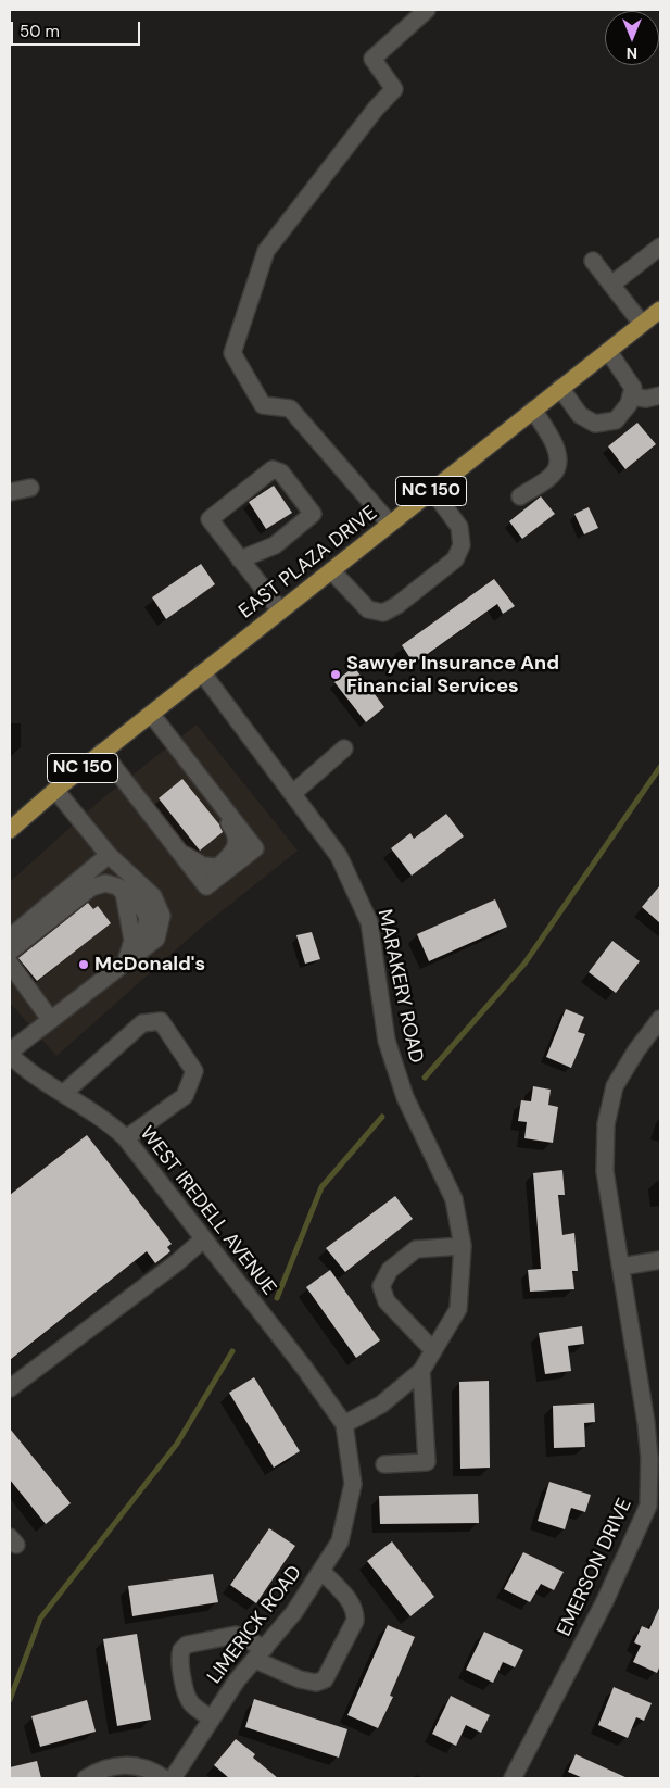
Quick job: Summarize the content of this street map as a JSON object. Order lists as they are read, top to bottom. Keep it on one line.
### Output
{"streets":{"main road":["NC 150","EAST PLAZA DRIVE"],"street":["MARAKERY ROAD","WEST IREDELL AVENUE","EMERSON DRIVE","LIMERICK ROAD"]},"crossings":[["EAST PLAZA DRIVE","MARAKERY ROAD"],["MARAKERY ROAD","WEST IREDELL AVENUE"],["MARAKERY ROAD","LIMERICK ROAD"],["WEST IREDELL AVENUE","LIMERICK ROAD"]],"places":["Sawyer Insurance And Financial Services","McDonald's"],"scale_bar":"50 m","north":"bottom"}
